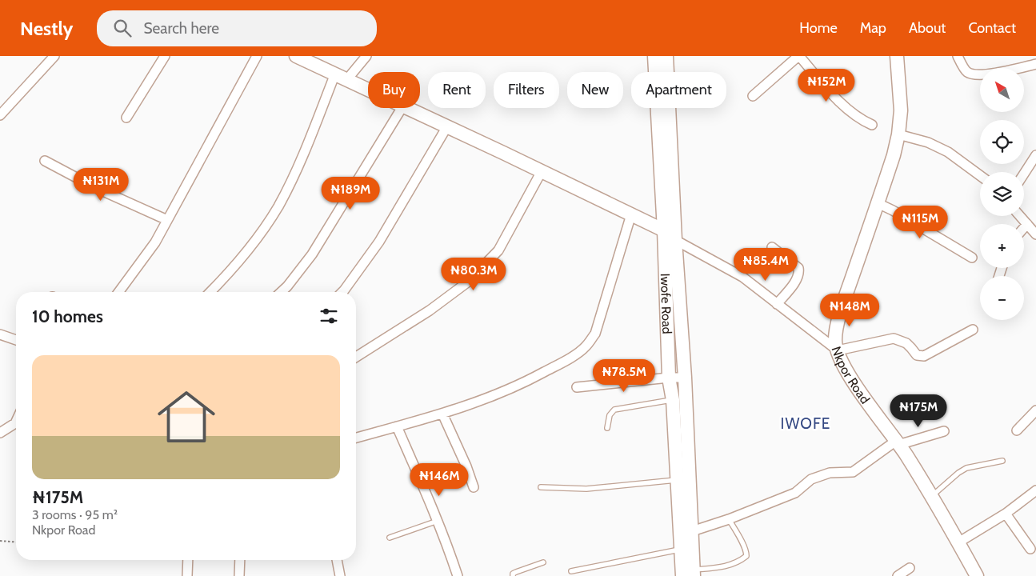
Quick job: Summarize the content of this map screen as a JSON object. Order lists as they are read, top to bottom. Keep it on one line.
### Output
{"streets":{"street":["Iwofe Road","Nkpor Road"]},"districts":["IWOFE"],"north":"top left","page":{"header":"Nestly","search":"Search here","nav":["Home","Map","About","Contact"],"map_buttons":["+","−"],"price":["₦152M","₦131M","₦189M","₦115M","₦85.4M","₦80.3M","₦148M","₦78.5M","₦175M","₦146M"],"chip":["Buy","Rent","Filters","New","Apartment"],"heading":"10 homes","list":[{"name":"₦175M","note":"3 rooms · 95 m² · Nkpor Road"}]}}
